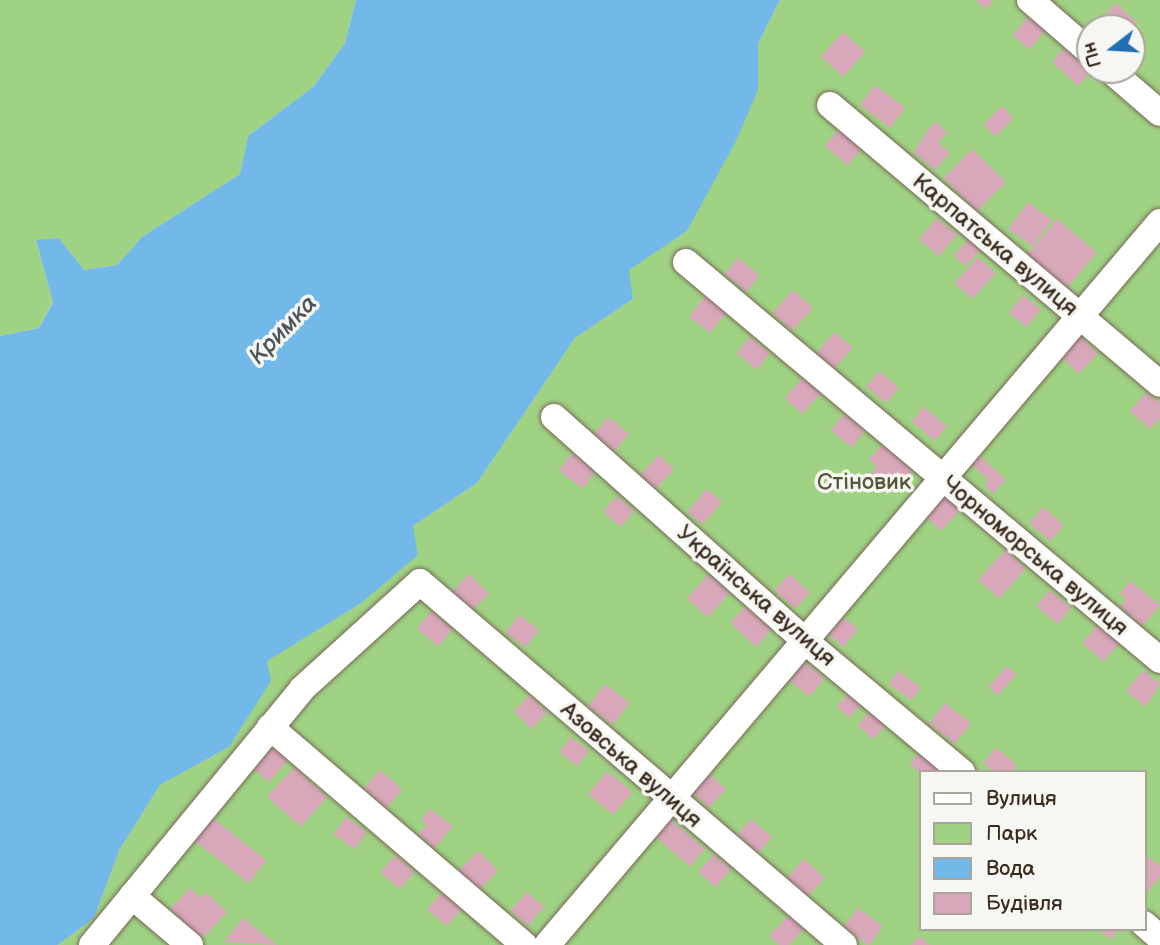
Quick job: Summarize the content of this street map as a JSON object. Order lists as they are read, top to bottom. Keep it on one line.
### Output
{"streets":{"lane":["Карпатська вулиця","Чорноморська вулиця","Українська вулиця","Азовська вулиця"]},"water":["Кримка"],"parks":["Стіновик"],"legend":["Вулиця","Парк","Вода","Будівля"],"north":"left"}
